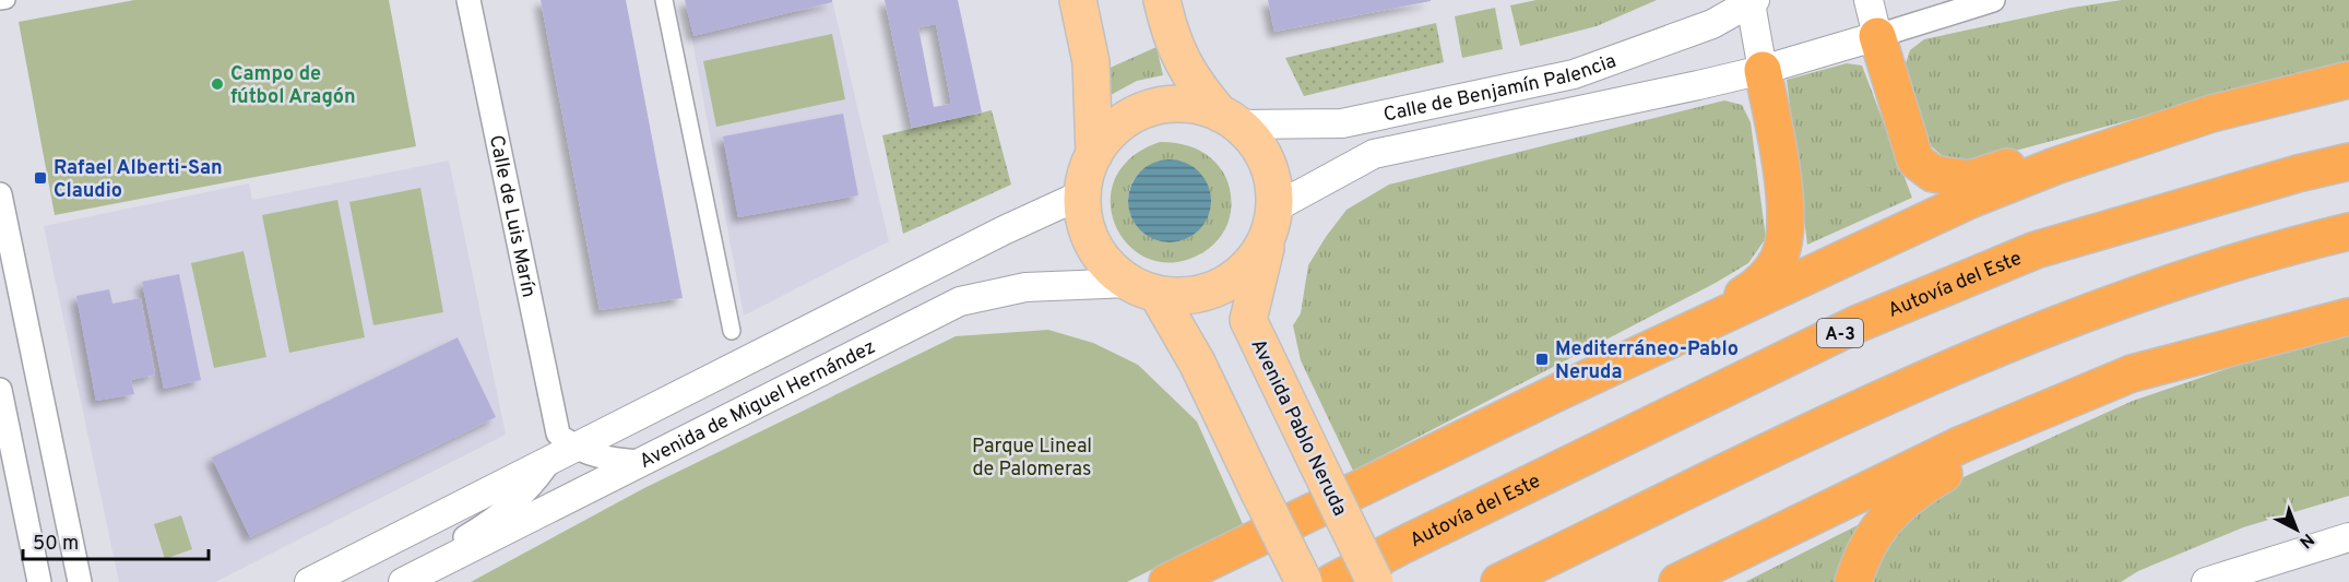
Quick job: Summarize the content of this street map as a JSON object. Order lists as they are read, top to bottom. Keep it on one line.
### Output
{"streets":{"highway":["Autovía del Este","A-3"],"main road":["Avenida Pablo Neruda"],"street":["Calle de Benjamín Palencia","Calle de Luis Marín","Avenida de Miguel Hernández"]},"crossings":[["Calle de Benjamín Palencia","Avenida de Miguel Hernández"],["Calle de Benjamín Palencia","Avenida Pablo Neruda"],["Avenida de Miguel Hernández","Avenida Pablo Neruda"]],"parks":["Parque Lineal de Palomeras"],"places":{"other":["Campo de fútbol Aragón"],"transit":["Rafael Alberti-San Claudio","Mediterráneo-Pablo Neruda"]},"scale_bar":"50 m","north":"bottom right"}
